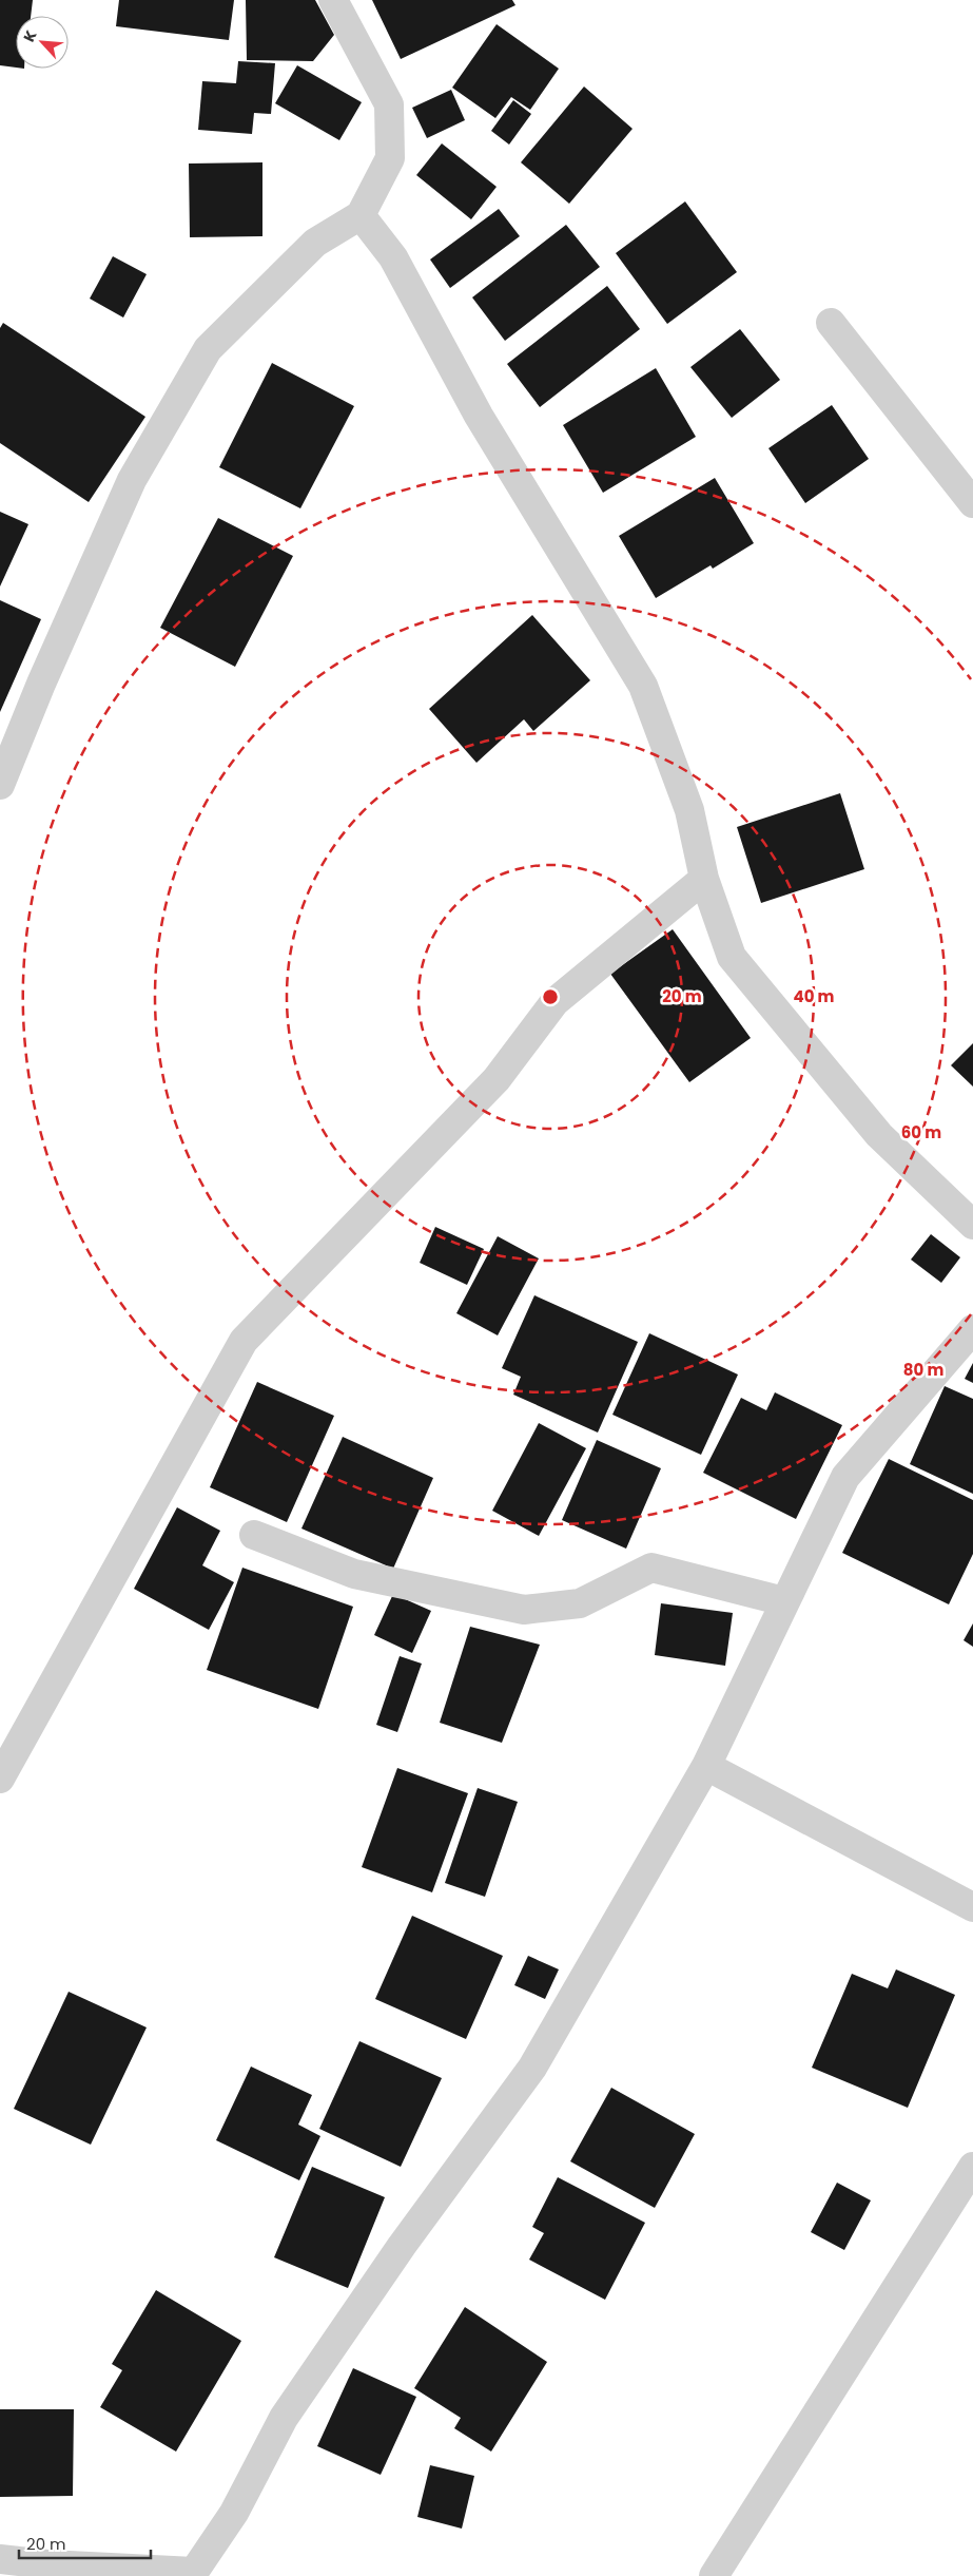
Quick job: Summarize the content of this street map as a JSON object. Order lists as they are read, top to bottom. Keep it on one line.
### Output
{"scale_bar":"20 m","north":"top left","rings":["20 m","40 m","60 m","80 m"]}
